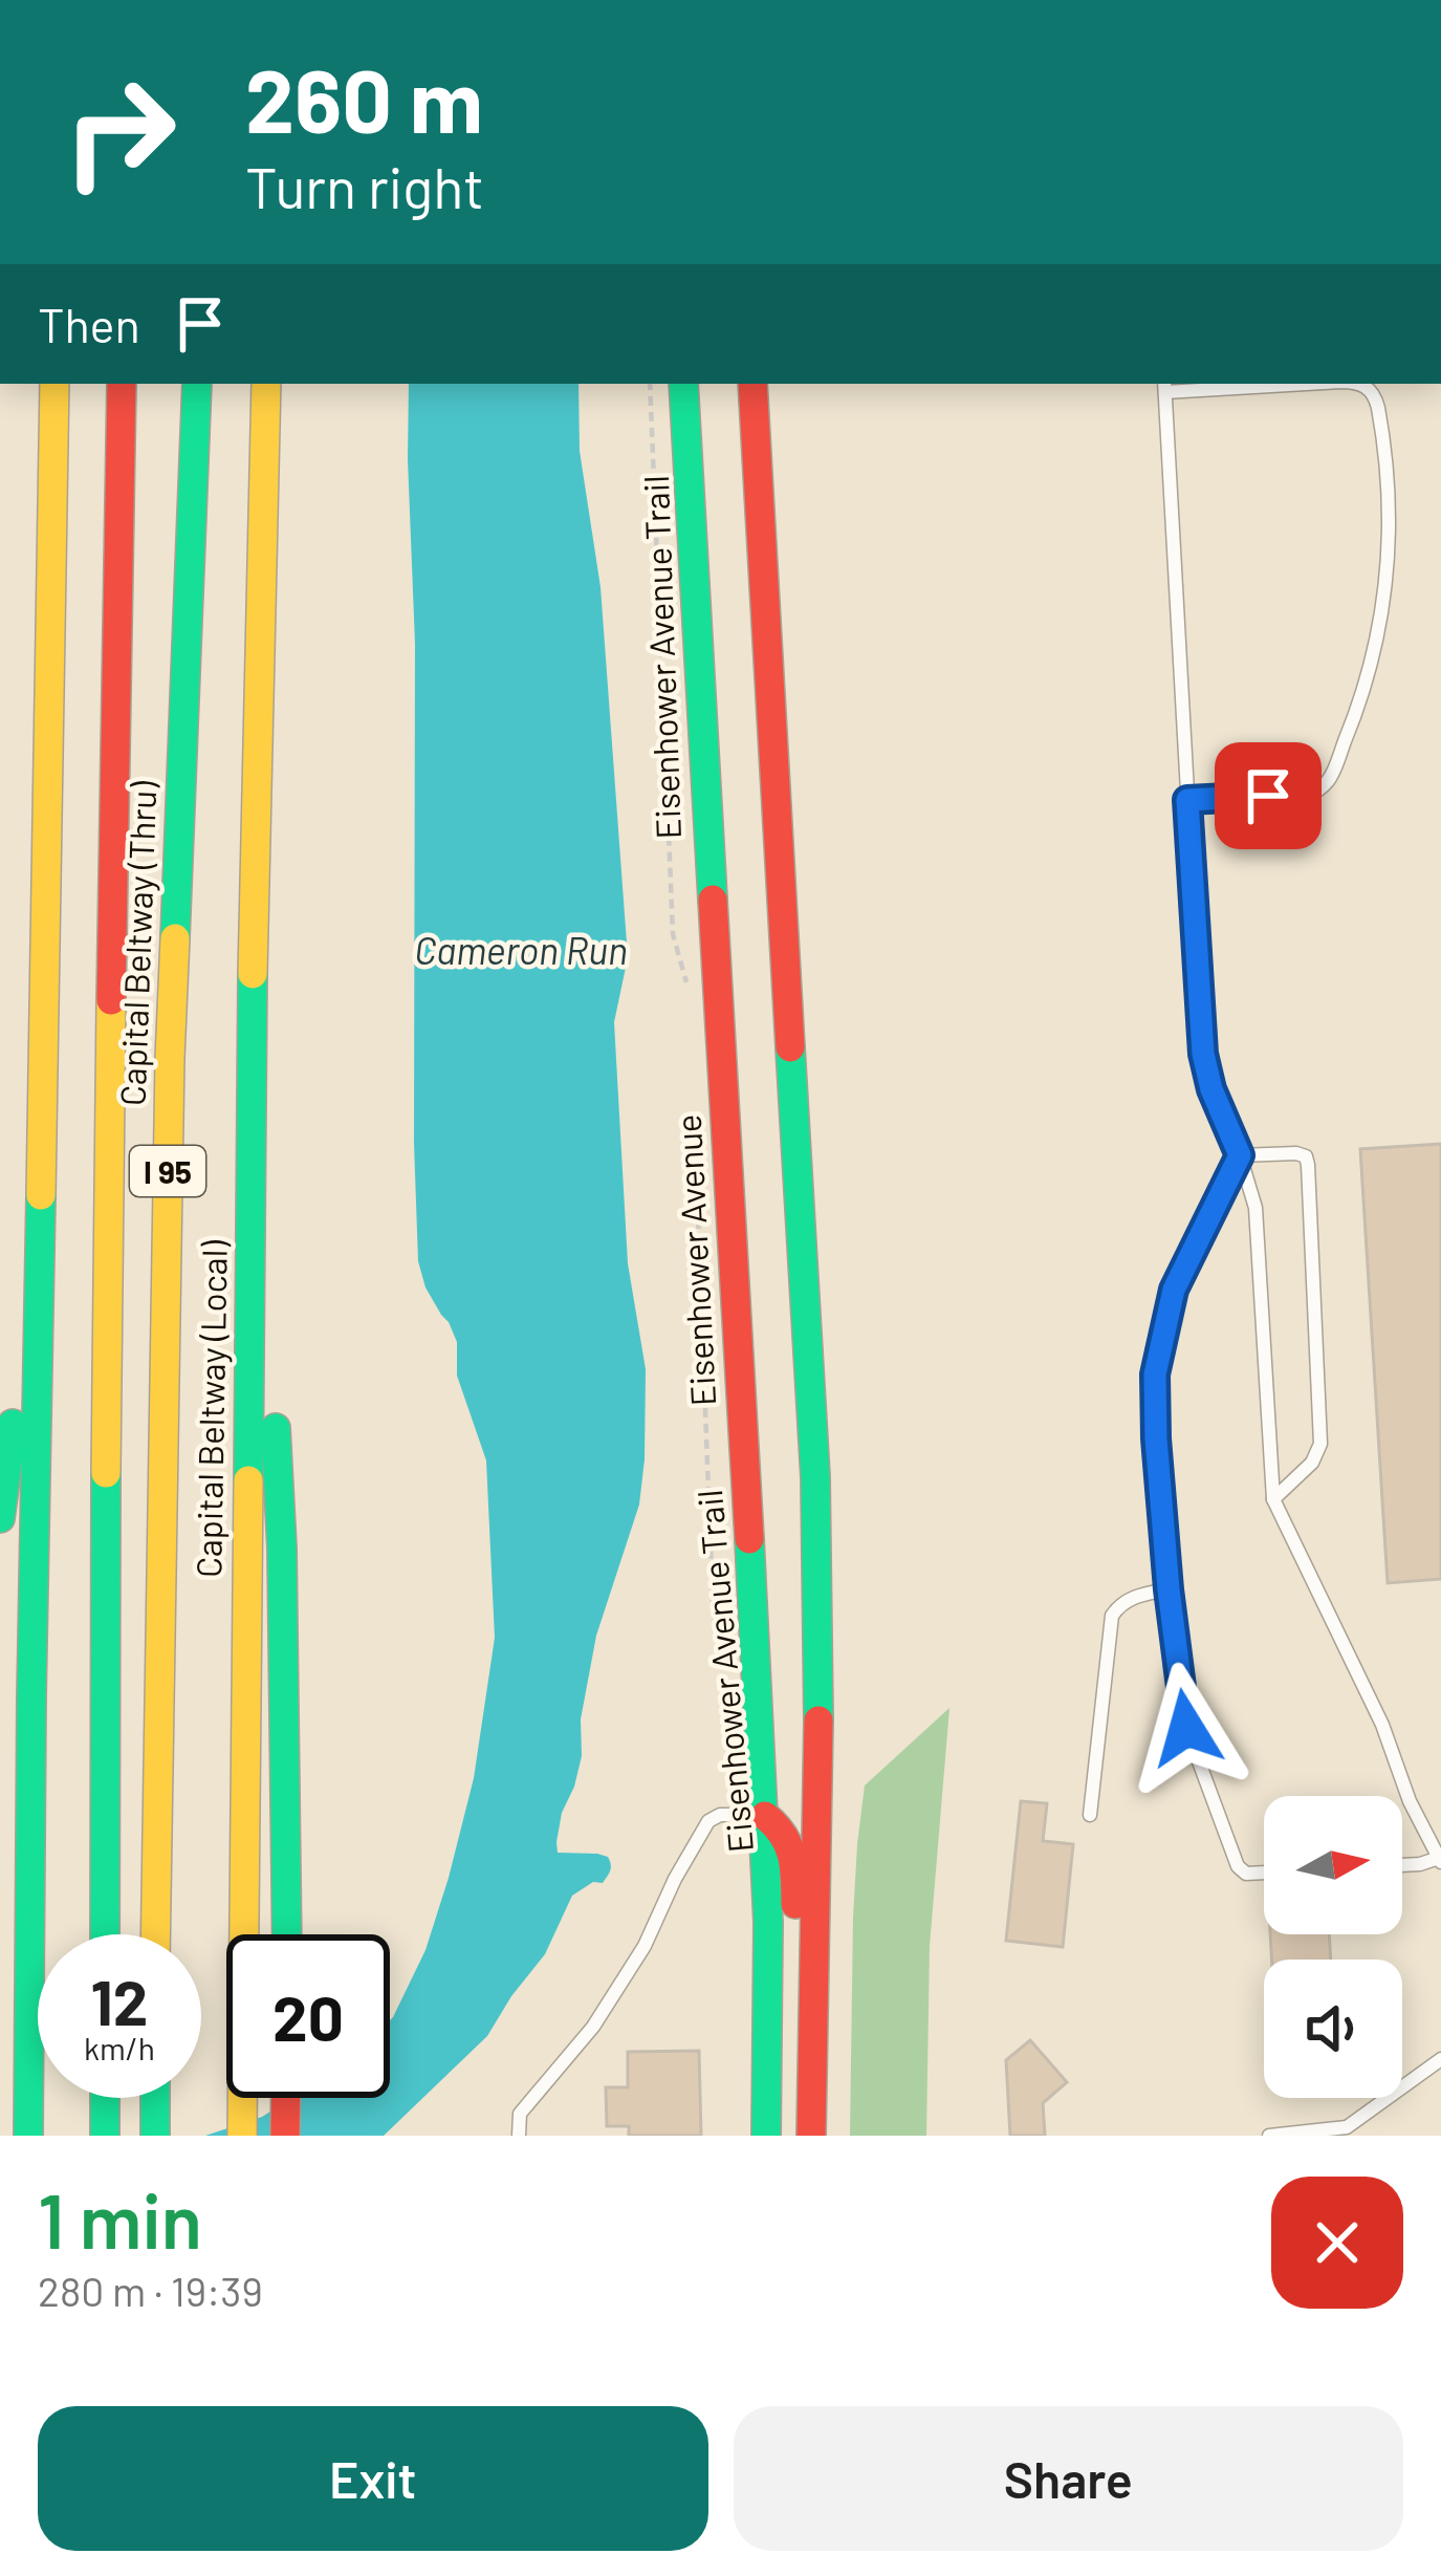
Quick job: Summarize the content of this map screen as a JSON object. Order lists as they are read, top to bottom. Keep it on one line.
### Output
{"streets":{"main road":["Capital Beltway (Thru)","I 95","Eisenhower Avenue","Capital Beltway (Local)"],"path":["Eisenhower Avenue Trail"]},"water":["Cameron Run"],"north":"right","page":{"turn":["260 m","Turn right"],"then":"Then","speed":"12 km/h","limit":"20","heading":["1 min","280 m · 19:39"],"buttons":["Exit","Share"]}}
